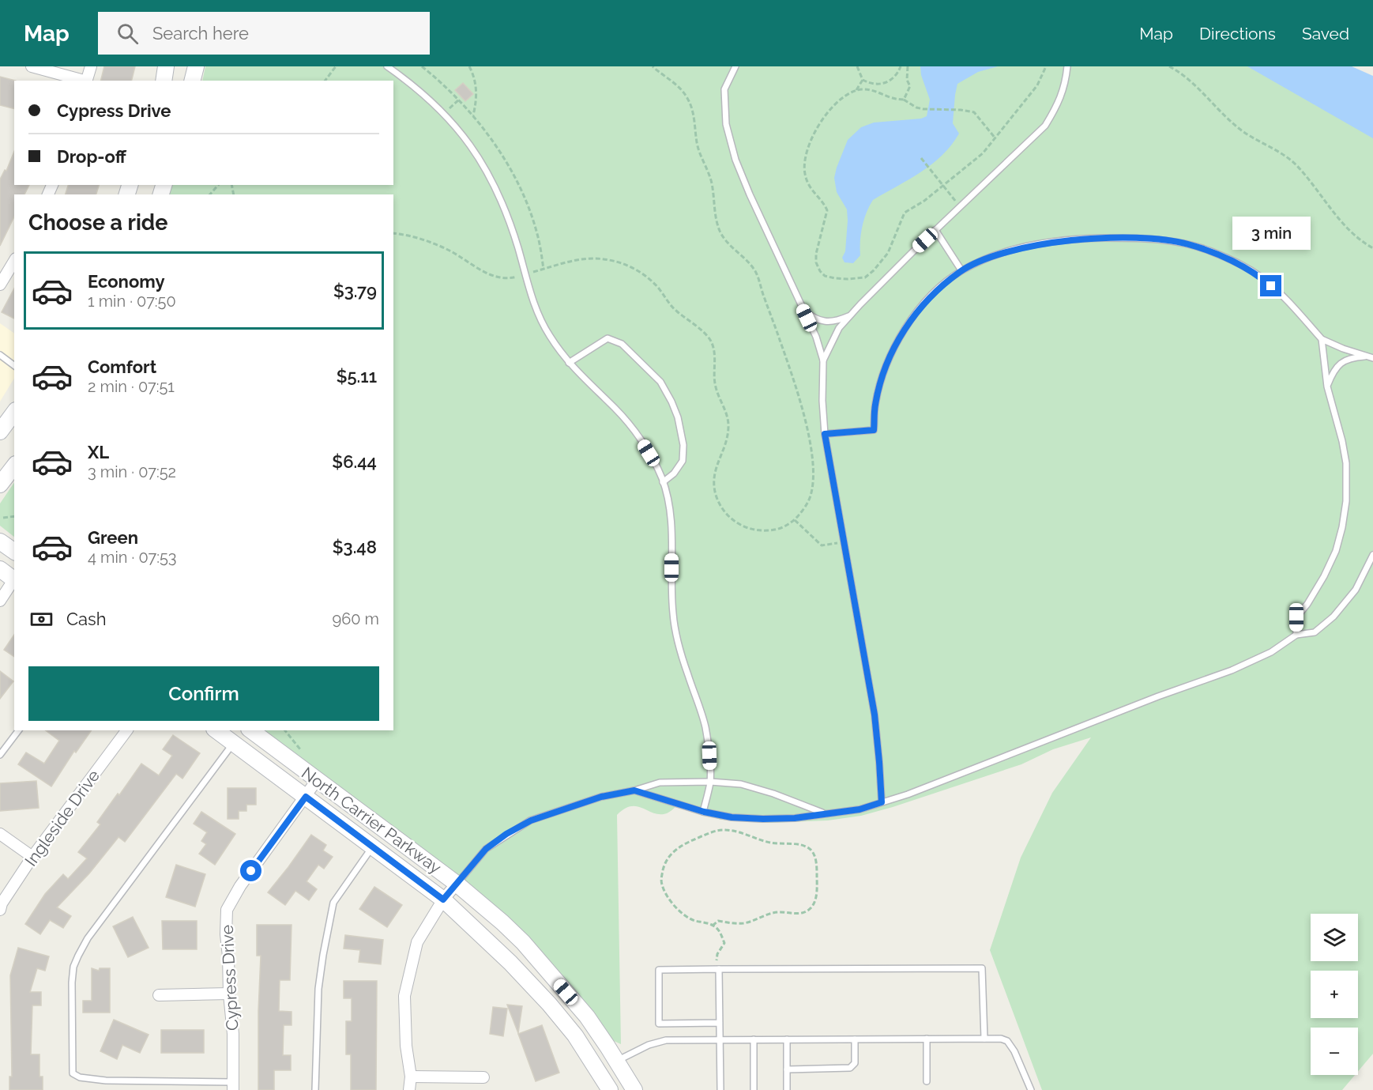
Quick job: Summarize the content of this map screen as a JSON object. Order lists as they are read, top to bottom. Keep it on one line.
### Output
{"streets":{"main road":["North Carrier Parkway"],"street":["Ingleside Drive","Cypress Drive"]},"crossings":[["North Carrier Parkway","Cypress Drive"]],"page":{"header":"Map","search":"Search here","nav":["Map","Directions","Saved"],"banner":["Cypress Drive","Drop-off"],"heading":"Choose a ride","bubble":"3 min","list":[{"name":"Economy","note":"1 min · 07:50","value":"$3.79"},{"name":"Comfort","note":"2 min · 07:51","value":"$5.11"},{"name":"XL","note":"3 min · 07:52","value":"$6.44"},{"name":"Green","note":"4 min · 07:53","value":"$3.48"}],"pay":["Cash","960 m"],"buttons":"Confirm","map_buttons":["+","−"]}}
